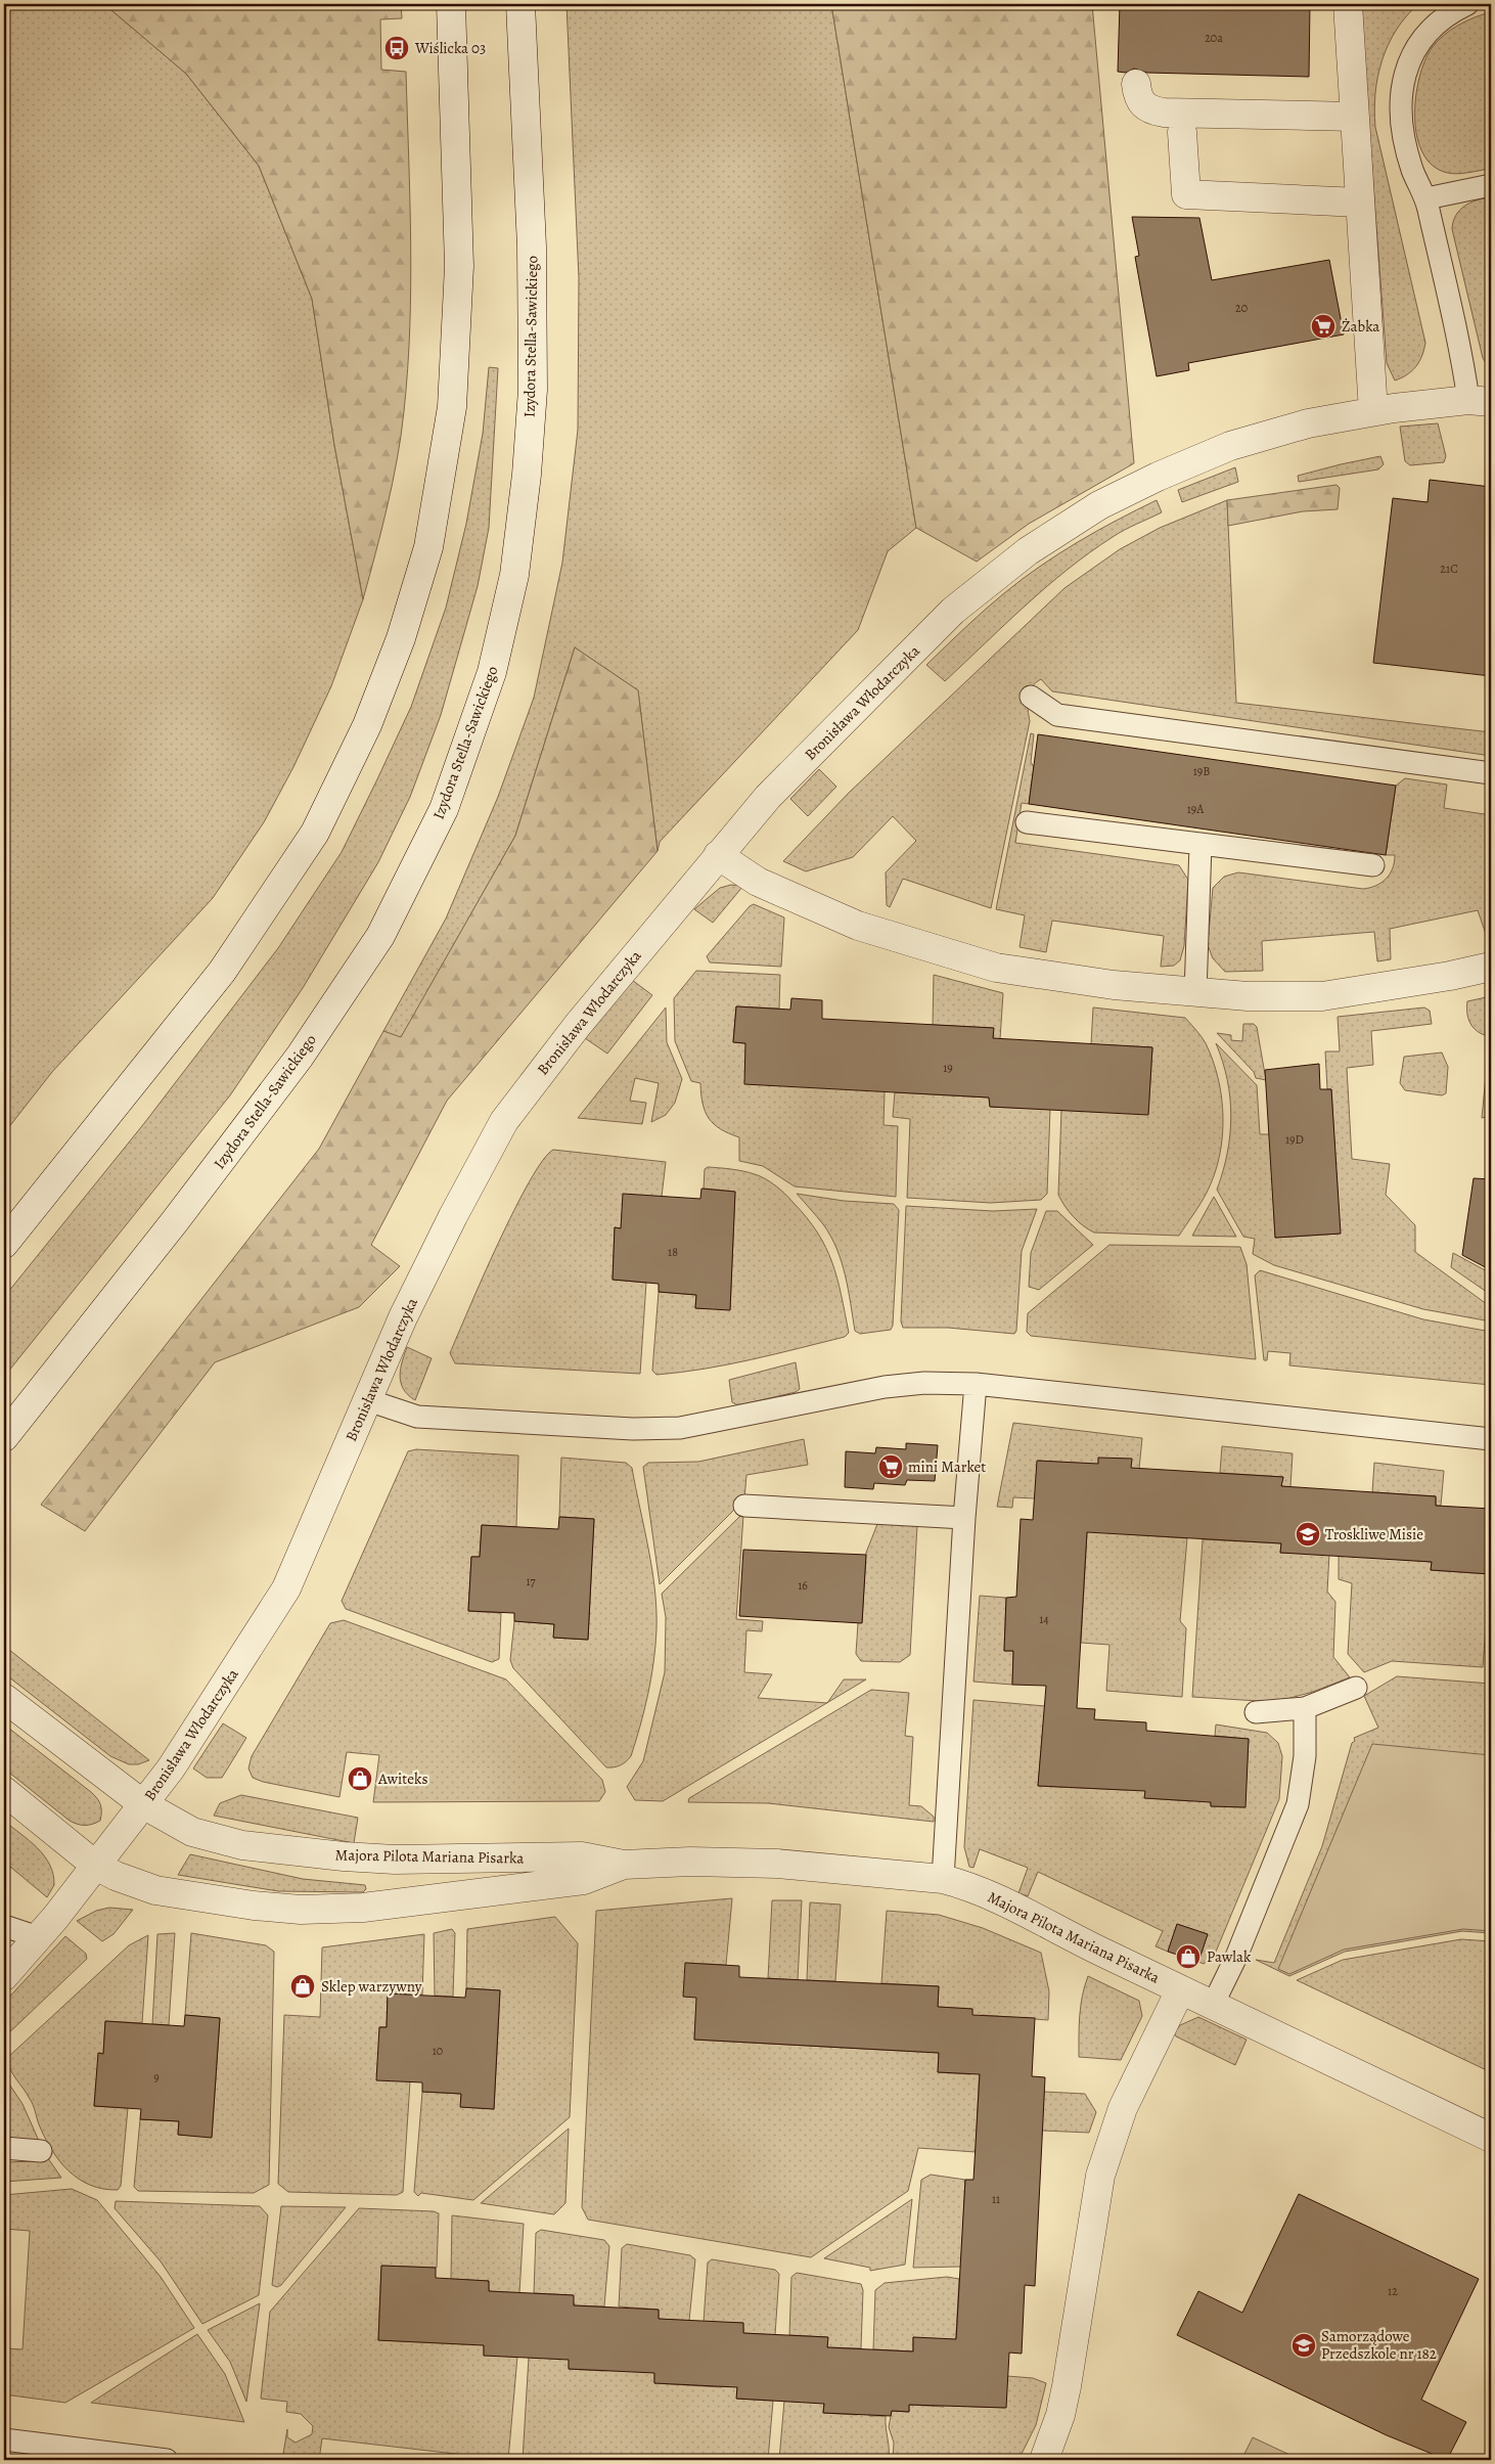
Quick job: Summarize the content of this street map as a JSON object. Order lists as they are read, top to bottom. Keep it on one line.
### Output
{"streets":{"street":["Izydora Stella-Sawickiego","Bronisława Włodarczyka","Majora Pilota Mariana Pisarka"]},"crossings":[["Bronisława Włodarczyka","Majora Pilota Mariana Pisarka"]],"places":{"bus stop":["Wiślicka 03"],"supermarket":["Żabka","mini Market"],"school or university":["Troskliwe Misie","Samorządowe Przedszkole nr 182"],"shop":["Awiteks","Pawlak","Sklep warzywny"]},"house_numbers":["20a","20","21C","19B","19A","19","19D","18","17","16","14","10","9","11","12"]}
